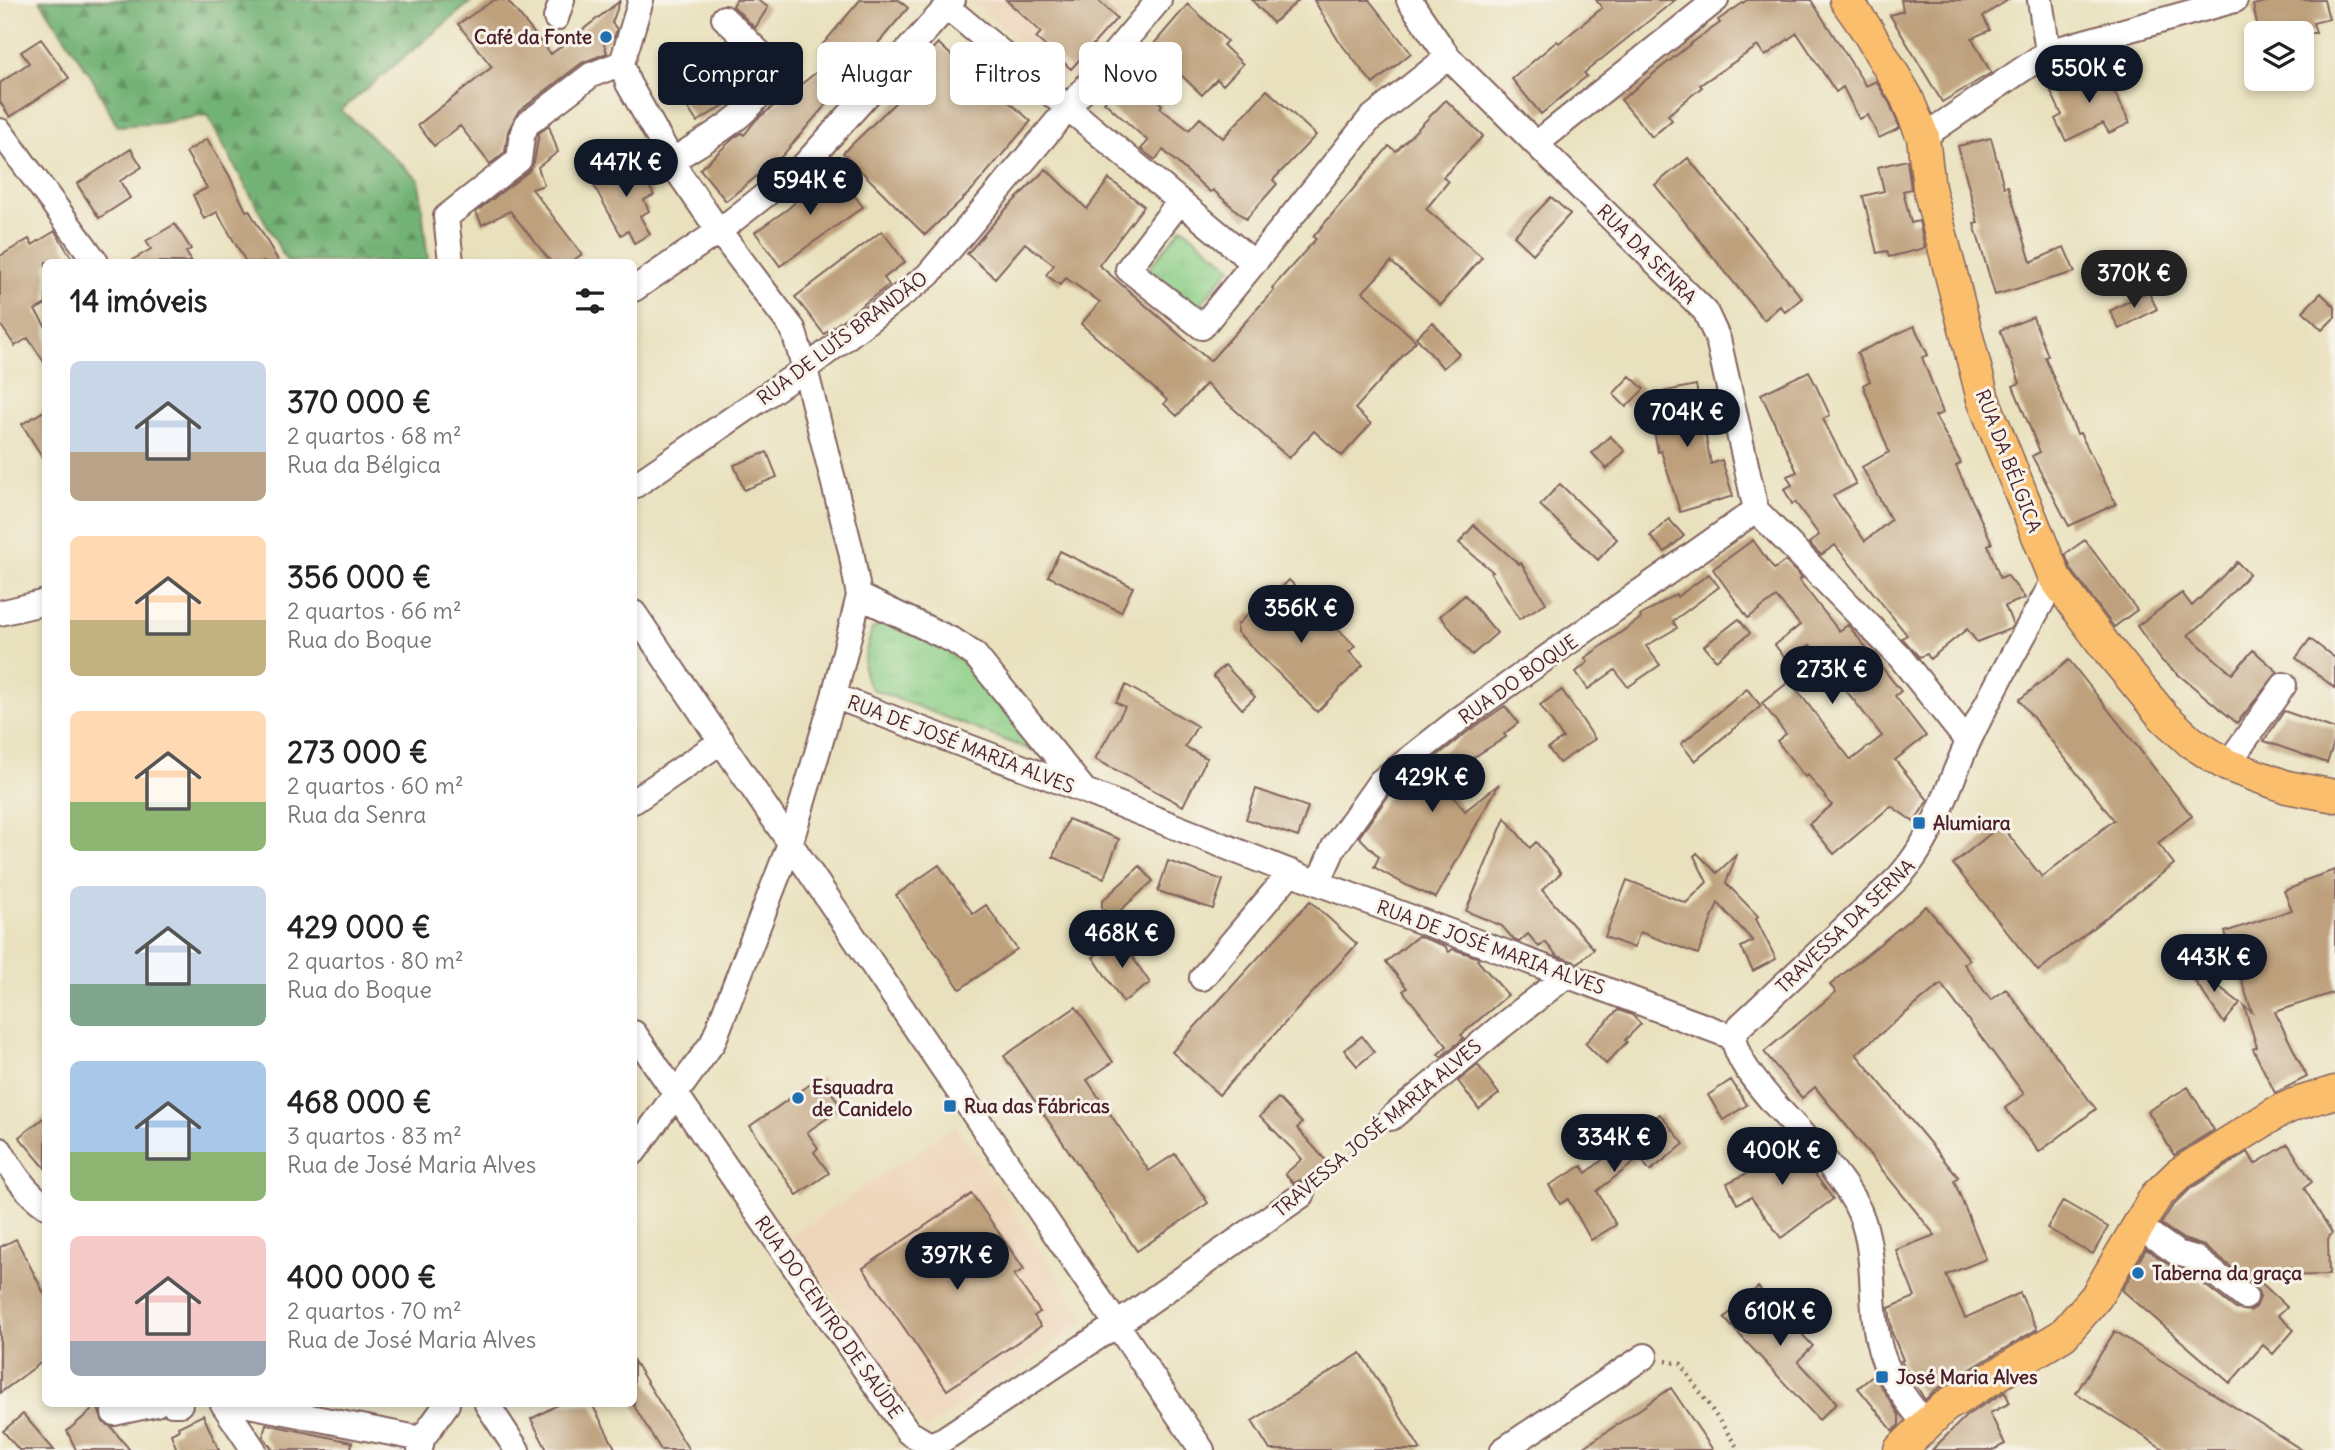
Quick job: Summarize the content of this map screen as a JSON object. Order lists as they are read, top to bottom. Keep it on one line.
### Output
{"streets":{"main road":["RUA DA BÉLGICA"],"street":["RUA DA SENRA","RUA DE LUÍS BRANDÃO","RUA DO BOQUE","RUA DE JOSÉ MARIA ALVES","TRAVESSA DA SERNA","TRAVESSA JOSÉ MARIA ALVES","RUA DO CENTRO DE SAÚDE"]},"crossings":[["RUA DA SENRA","RUA DO BOQUE"],["RUA DA BÉLGICA","TRAVESSA DA SERNA"],["RUA DO BOQUE","RUA DE JOSÉ MARIA ALVES"],["RUA DE JOSÉ MARIA ALVES","TRAVESSA DA SERNA"],["RUA DE JOSÉ MARIA ALVES","TRAVESSA JOSÉ MARIA ALVES"],["TRAVESSA JOSÉ MARIA ALVES","RUA DO CENTRO DE SAÚDE"]],"places":{"other":["Café da Fonte","Esquadra de Canidelo","Taberna da graça"],"transit":["Alumiara","Rua das Fábricas","José Maria Alves"]},"page":{"chip":["Comprar","Alugar","Filtros","Novo"],"price":["550K €","447K €","594K €","370K €","704K €","356K €","273K €","429K €","468K €","443K €","334K €","400K €","397K €","610K €"],"heading":"14 imóveis","list":[{"name":"370 000 €","note":"2 quartos · 68 m² · Rua da Bélgica"},{"name":"356 000 €","note":"2 quartos · 66 m² · Rua do Boque"},{"name":"273 000 €","note":"2 quartos · 60 m² · Rua da Senra"},{"name":"429 000 €","note":"2 quartos · 80 m² · Rua do Boque"},{"name":"468 000 €","note":"3 quartos · 83 m² · Rua de José Maria Alves"},{"name":"400 000 €","note":"2 quartos · 70 m² · Rua de José Maria Alves"}]}}
